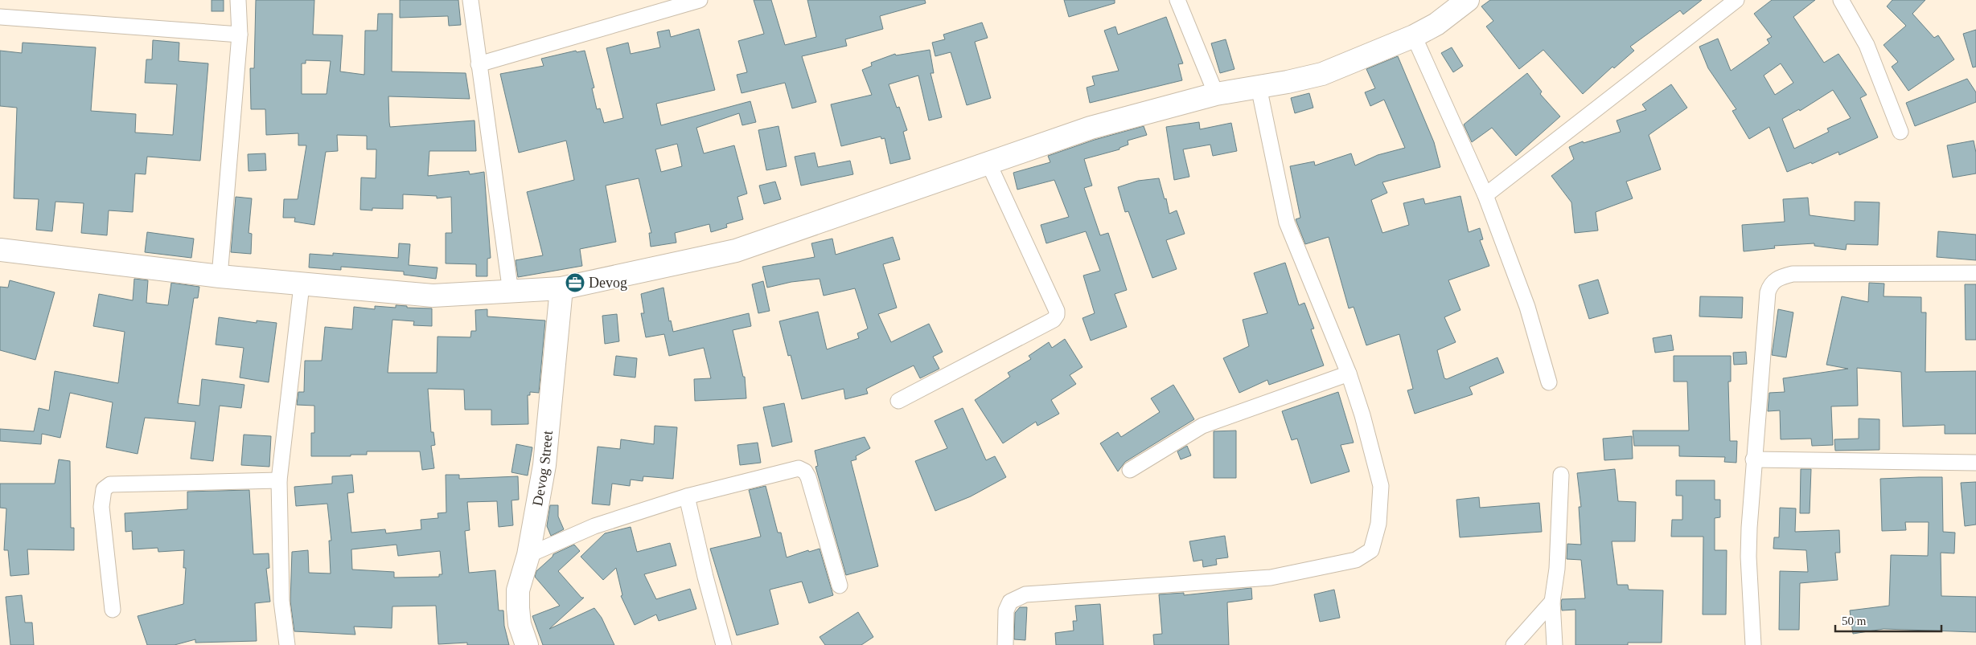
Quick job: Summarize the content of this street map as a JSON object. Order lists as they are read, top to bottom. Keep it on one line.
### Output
{"streets":{"street":["Devog Street"]},"places":{"office":["Devog"]},"scale_bar":"50 m"}
